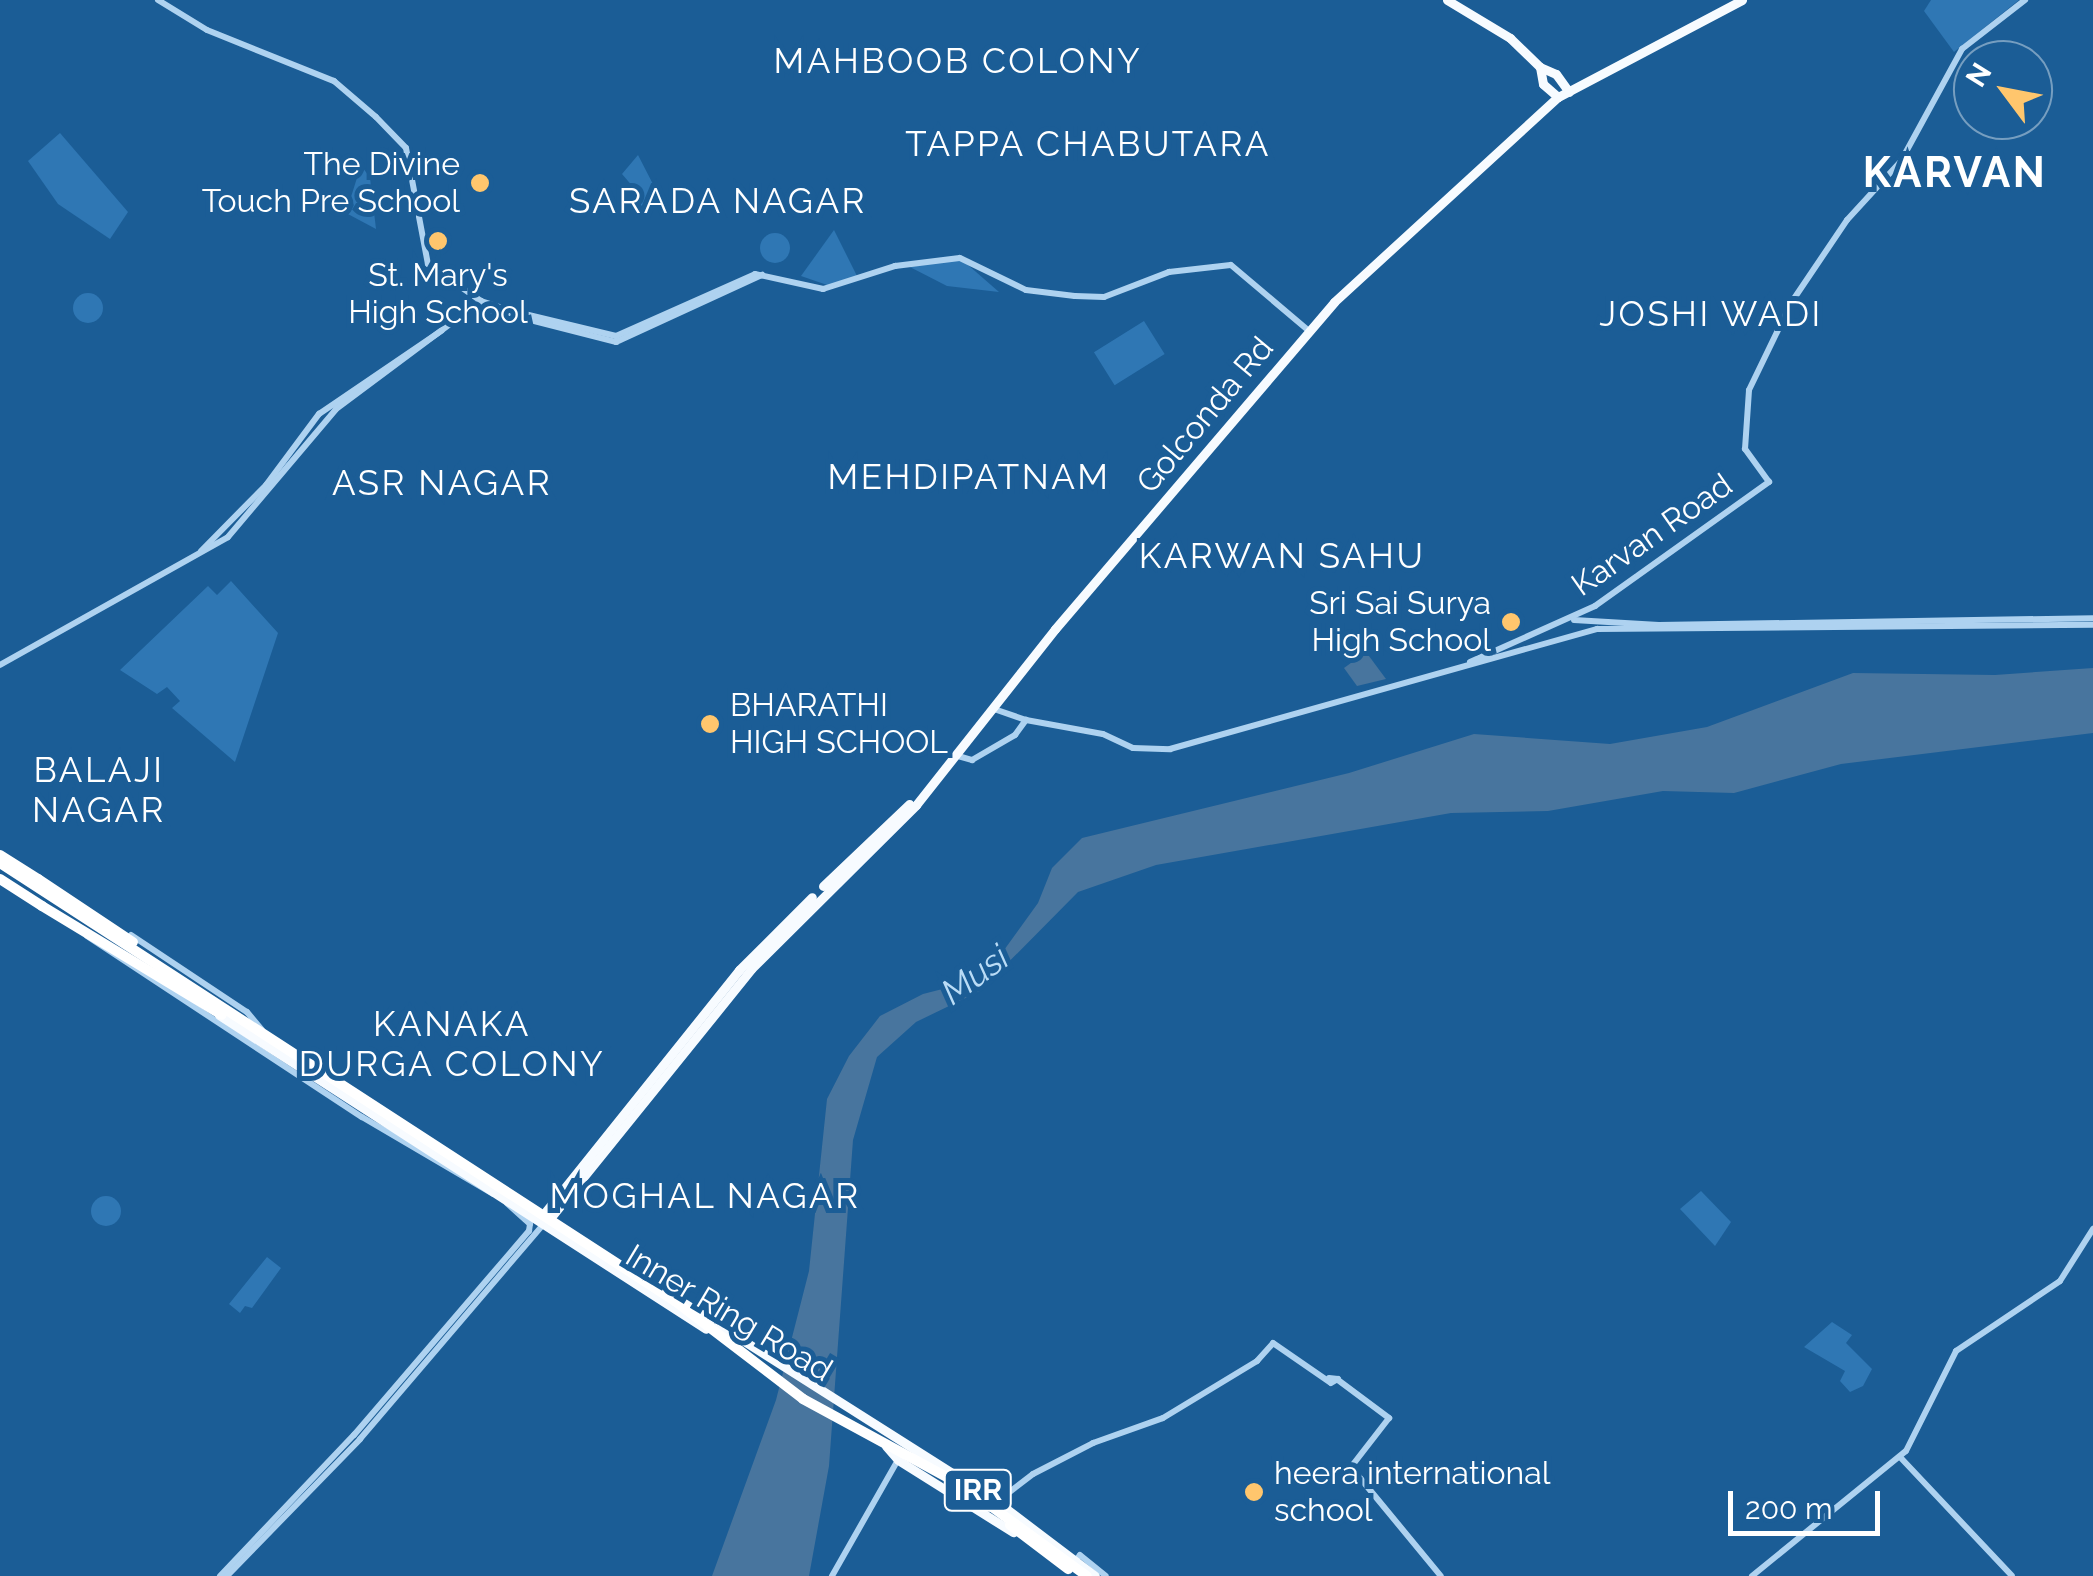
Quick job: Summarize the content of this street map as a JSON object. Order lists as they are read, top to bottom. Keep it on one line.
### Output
{"streets":{"main road":["Golconda Rd","Inner Ring Road","IRR"],"street":["Karvan Road"]},"crossings":[["Golconda Rd","Karvan Road"],["Golconda Rd","Inner Ring Road"]],"districts":["MAHBOOB COLONY","TAPPA CHABUTARA","KARVAN","SARADA NAGAR","JOSHI WADI","MEHDIPATNAM","ASR NAGAR","KARWAN SAHU","BALAJI NAGAR","KANAKA DURGA COLONY","MOGHAL NAGAR"],"water":["Musi"],"places":["The Divine Touch Pre School","St. Mary's High School","Sri Sai Surya High School","BHARATHI HIGH SCHOOL","heera international school"],"scale_bar":"200 m","north":"top left"}
